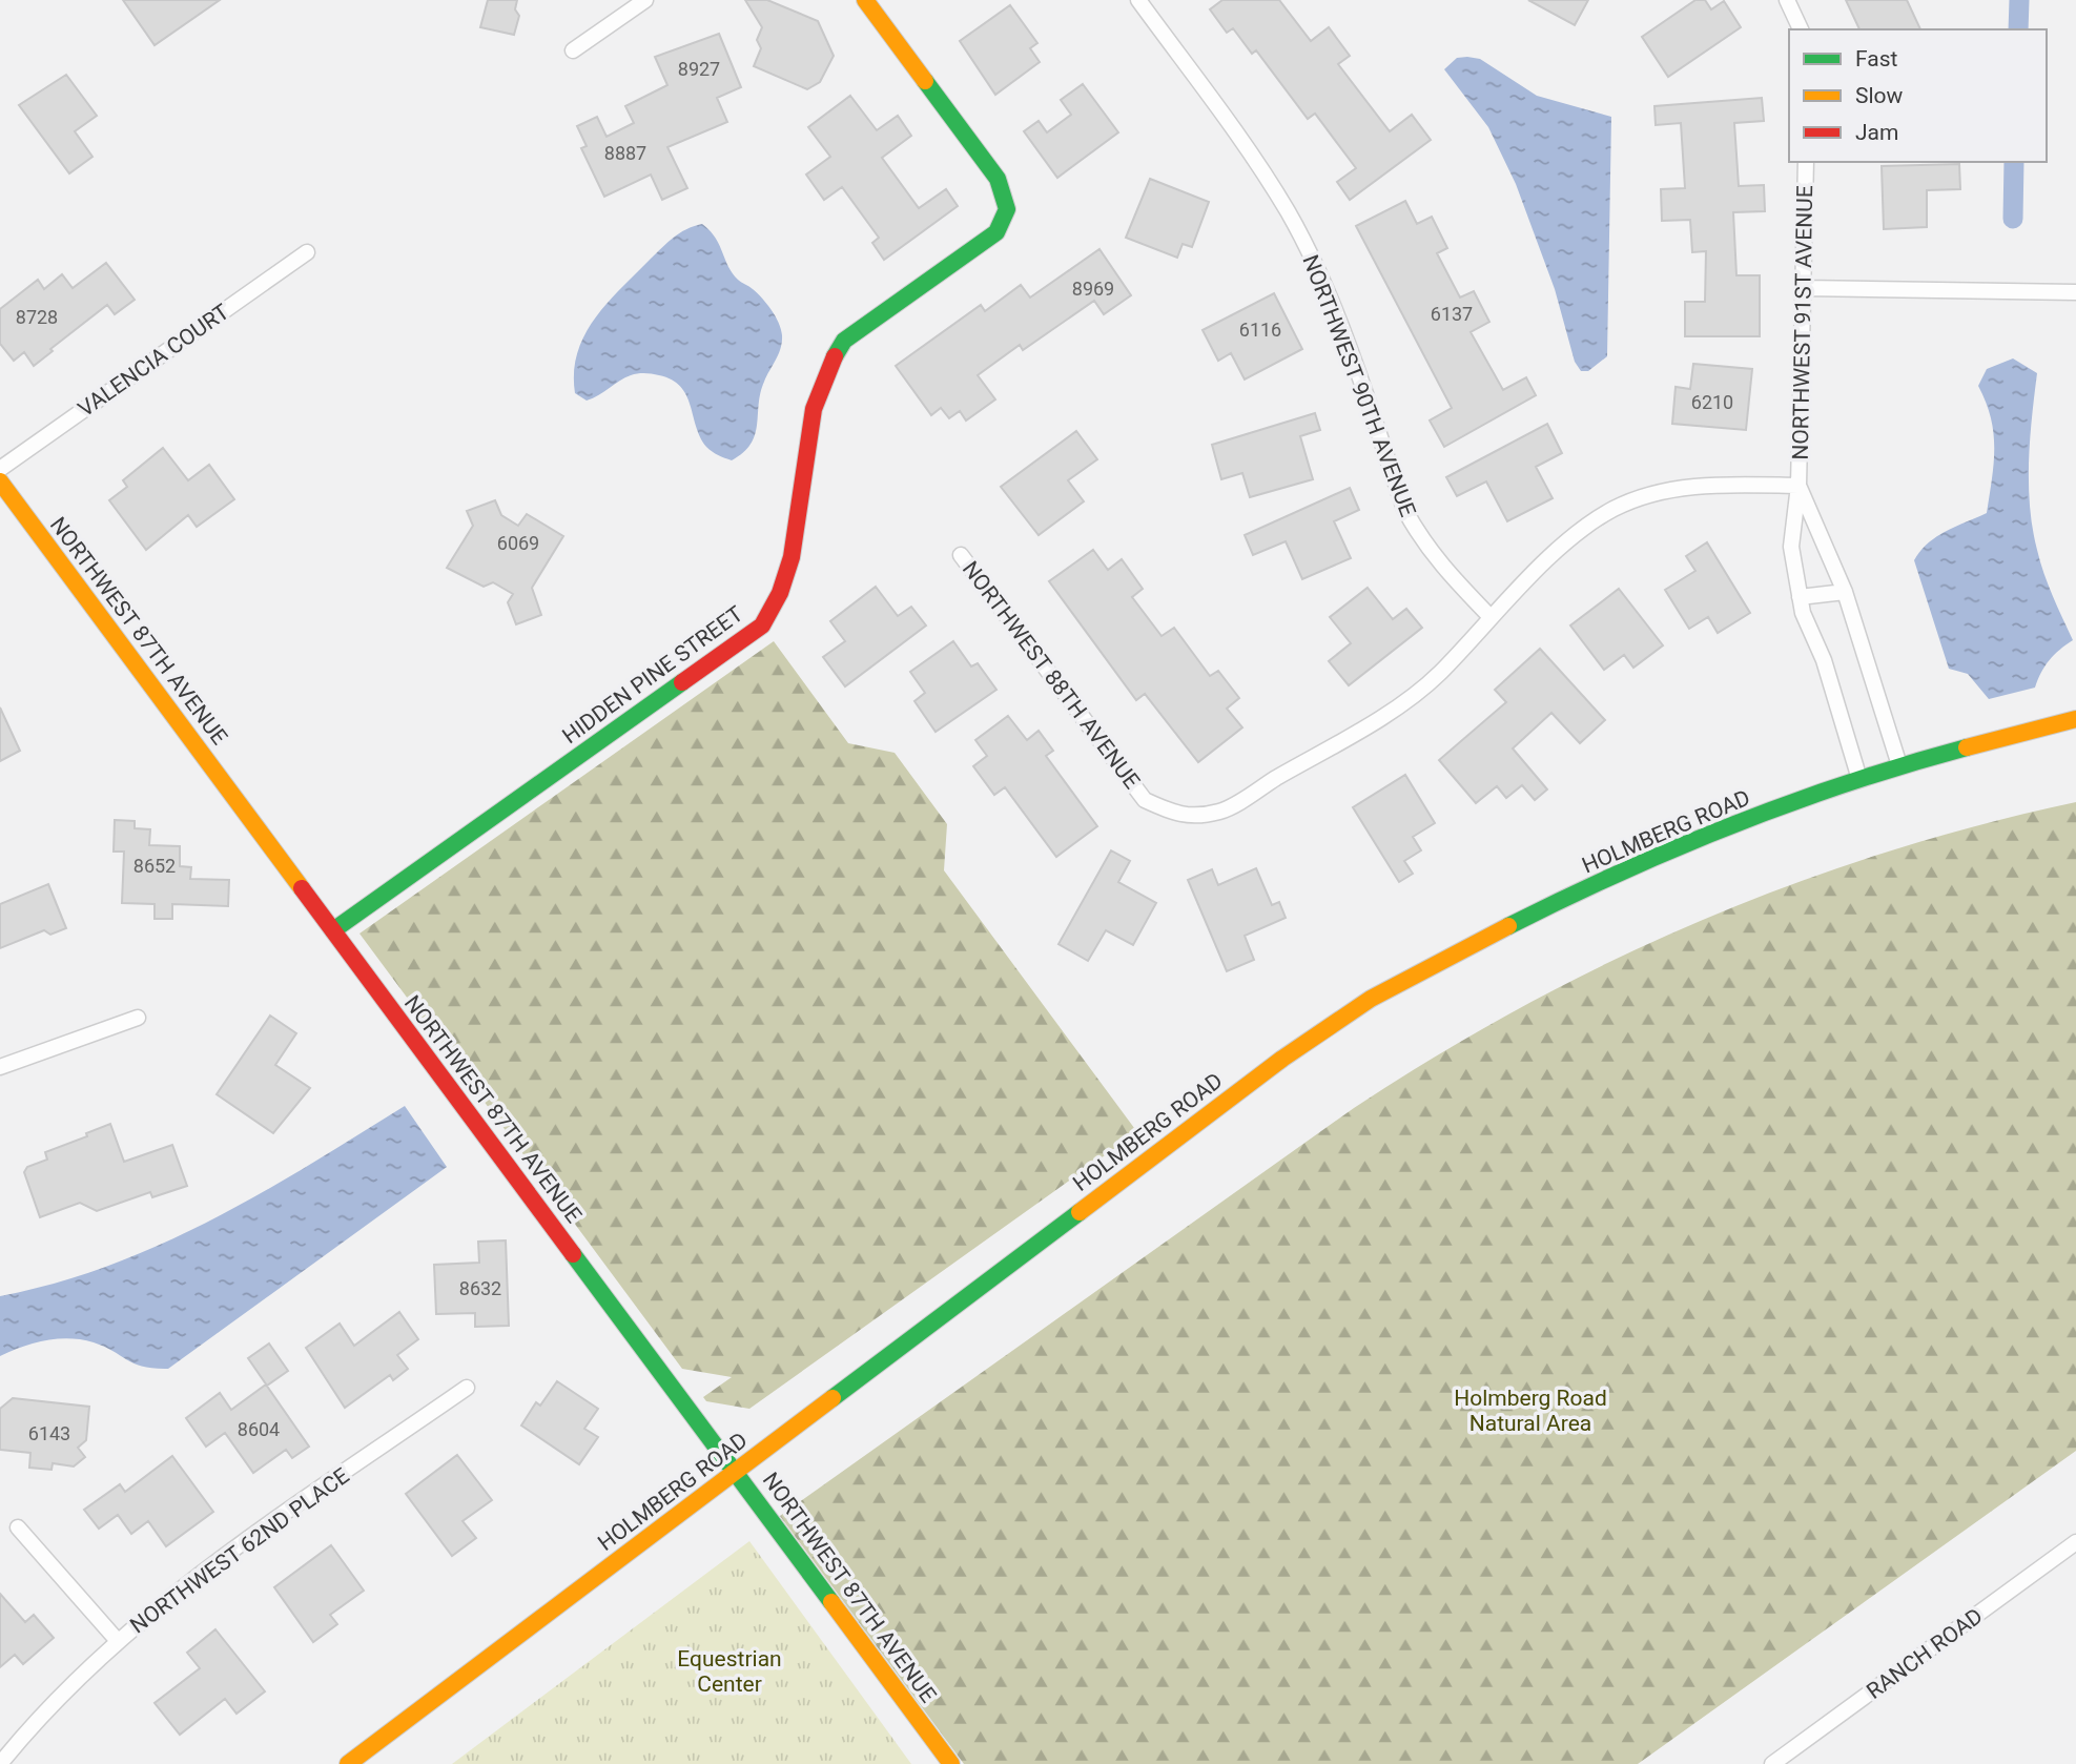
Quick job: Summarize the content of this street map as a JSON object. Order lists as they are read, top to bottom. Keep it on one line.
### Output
{"streets":{"street":["NORTHWEST 91ST AVENUE","VALENCIA COURT","NORTHWEST 90TH AVENUE","NORTHWEST 87TH AVENUE","HIDDEN PINE STREET","NORTHWEST 88TH AVENUE","HOLMBERG ROAD","NORTHWEST 62ND PLACE","RANCH ROAD"]},"crossings":[["NORTHWEST 91ST AVENUE","HOLMBERG ROAD"],["NORTHWEST 90TH AVENUE","NORTHWEST 88TH AVENUE"],["NORTHWEST 87TH AVENUE","HIDDEN PINE STREET"],["NORTHWEST 87TH AVENUE","HOLMBERG ROAD"]],"parks":["Holmberg Road Natural Area","Equestrian Center"],"house_numbers":["8927","8887","8969","6137","8728","6116","6210","6069","8652","8632","8604","6143"],"legend":["Fast","Slow","Jam"]}
